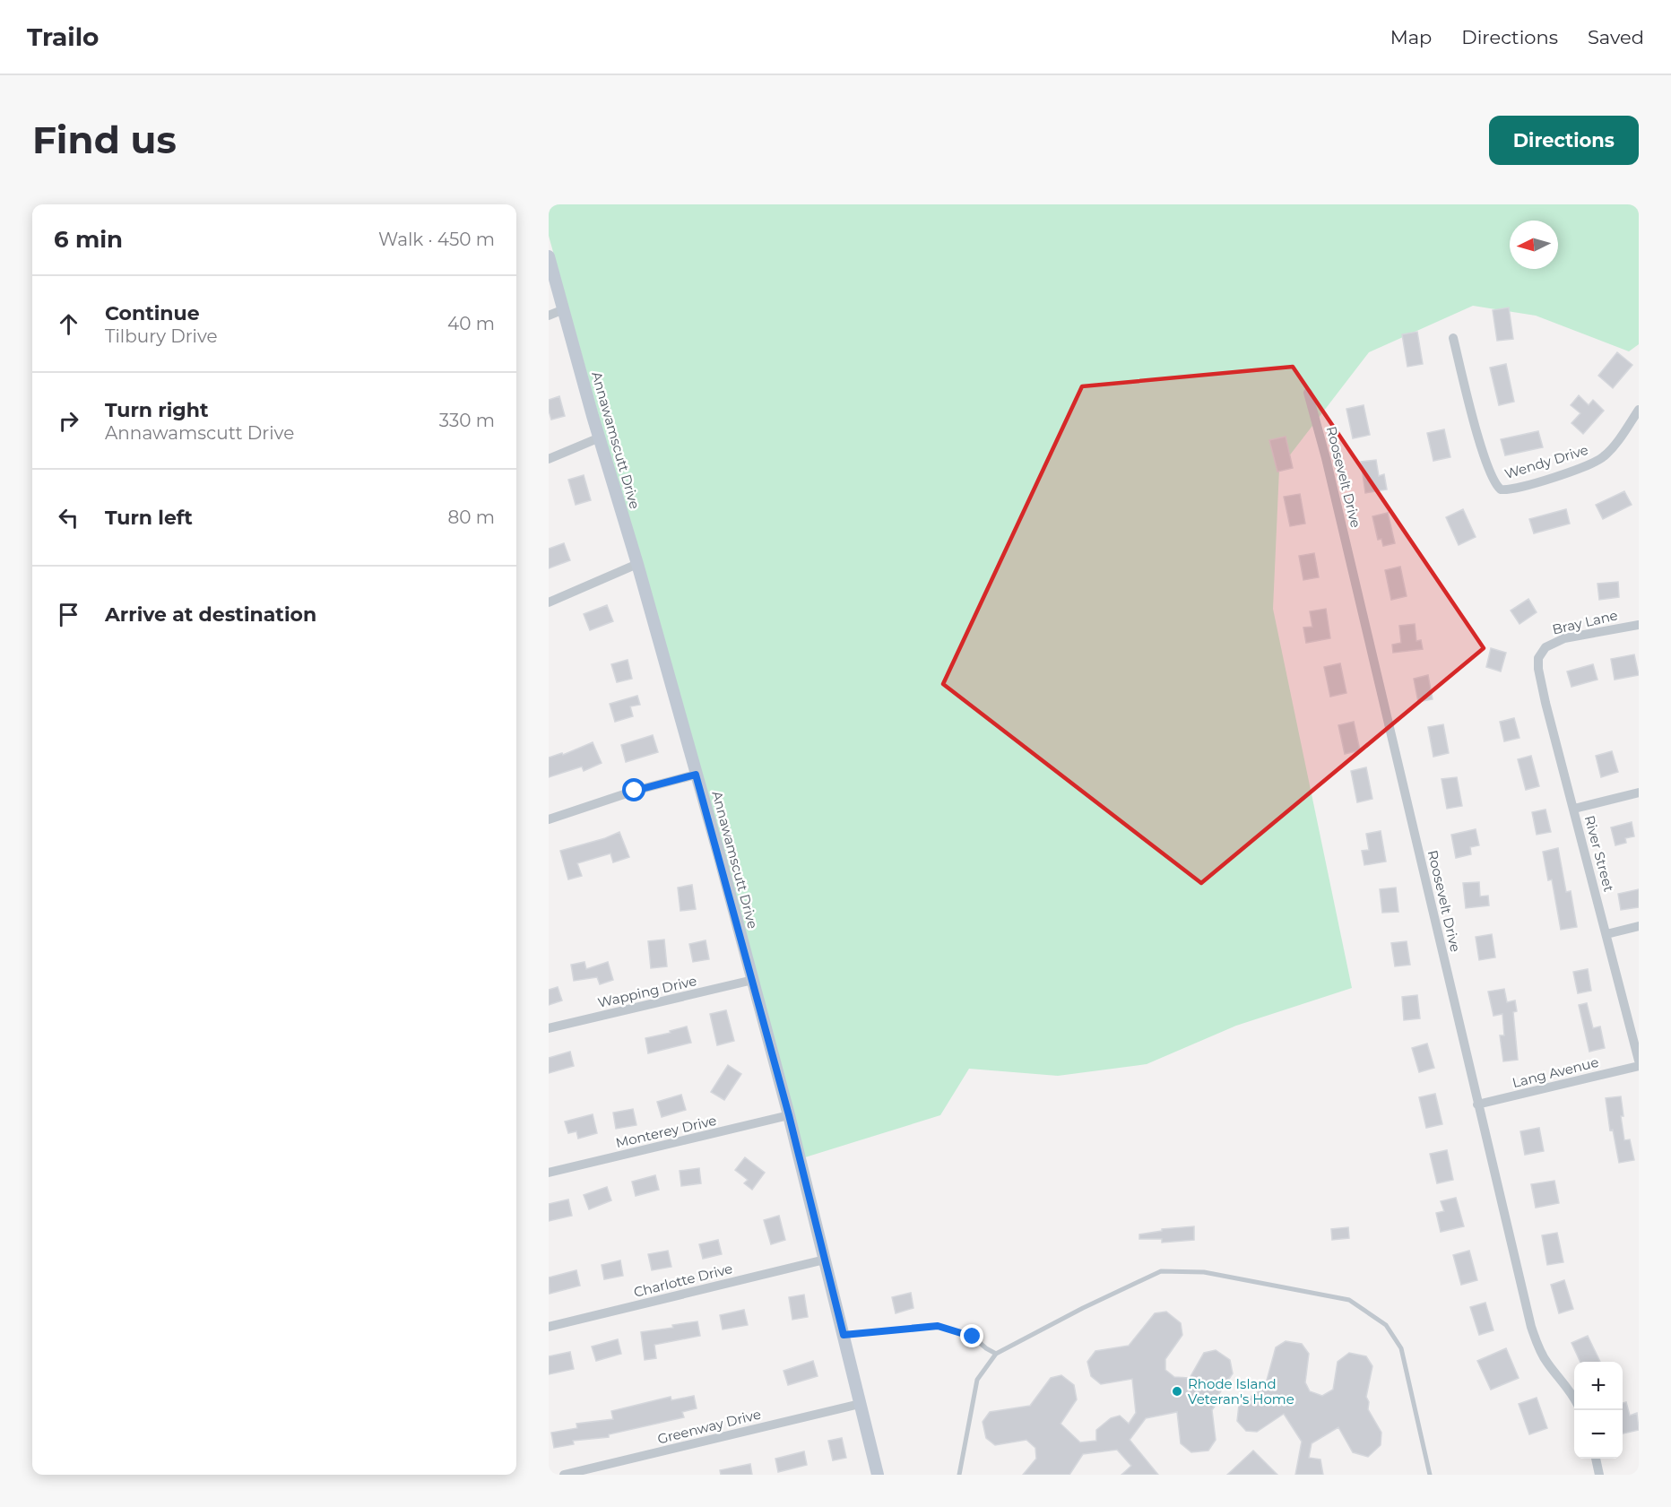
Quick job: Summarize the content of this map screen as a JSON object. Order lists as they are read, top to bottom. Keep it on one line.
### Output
{"streets":{"street":["Annawamscutt Drive","Wendy Drive","Roosevelt Drive","Bray Lane","River Street","Wapping Drive","Lang Avenue","Monterey Drive","Charlotte Drive","Greenway Drive"]},"crossings":[["Annawamscutt Drive","Wapping Drive"],["Annawamscutt Drive","Monterey Drive"],["Annawamscutt Drive","Charlotte Drive"],["Annawamscutt Drive","Greenway Drive"],["Roosevelt Drive","Lang Avenue"],["Bray Lane","River Street"]],"places":["Rhode Island Veteran's Home"],"north":"left","page":{"header":"Trailo","nav":["Map","Directions","Saved"],"buttons":"Directions","title":"Find us","heading":["6 min","Walk · 450 m"],"list":[["Continue","Tilbury Drive","40 m"],["Turn right","Annawamscutt Drive","330 m"],["Turn left","80 m"],"Arrive at destination"],"map_buttons":["+","−"]}}
